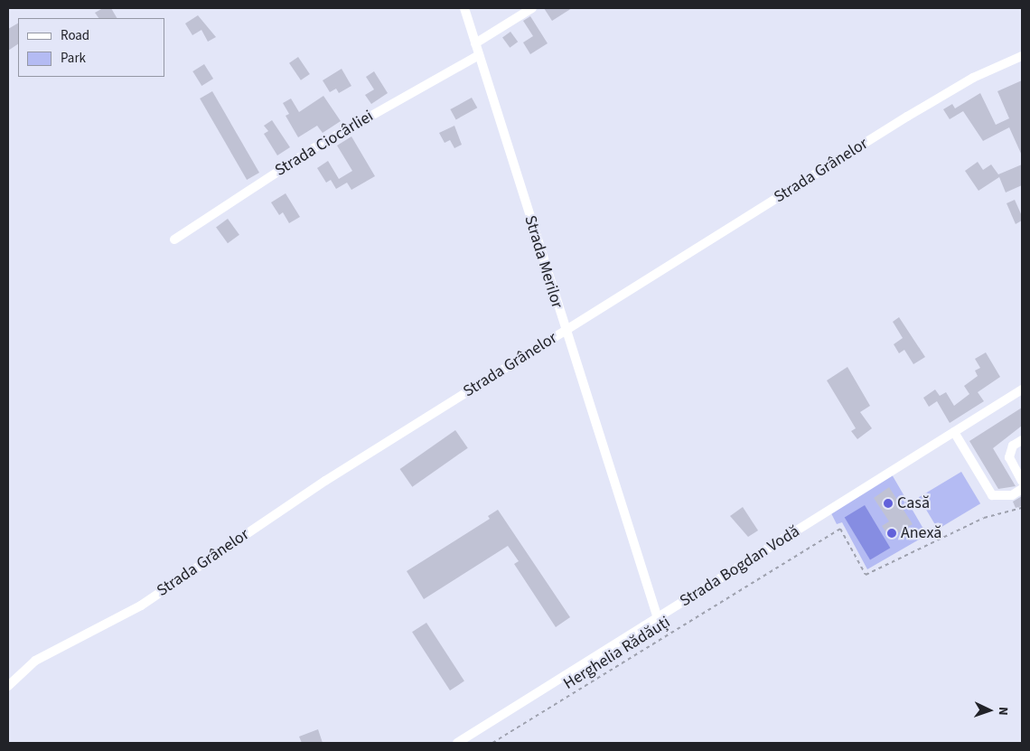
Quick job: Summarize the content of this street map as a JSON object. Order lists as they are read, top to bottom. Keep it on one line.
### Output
{"streets":{"street":["Strada Ciocârliei","Strada Grânelor","Strada Merilor","Strada Bogdan Vodă"],"path":["Herghelia Rădăuți"]},"crossings":[["Strada Ciocârliei","Strada Merilor"],["Strada Grânelor","Strada Merilor"],["Strada Merilor","Strada Bogdan Vodă"]],"places":["Casă","Anexă"],"legend":["Road","Park"],"north":"right"}
